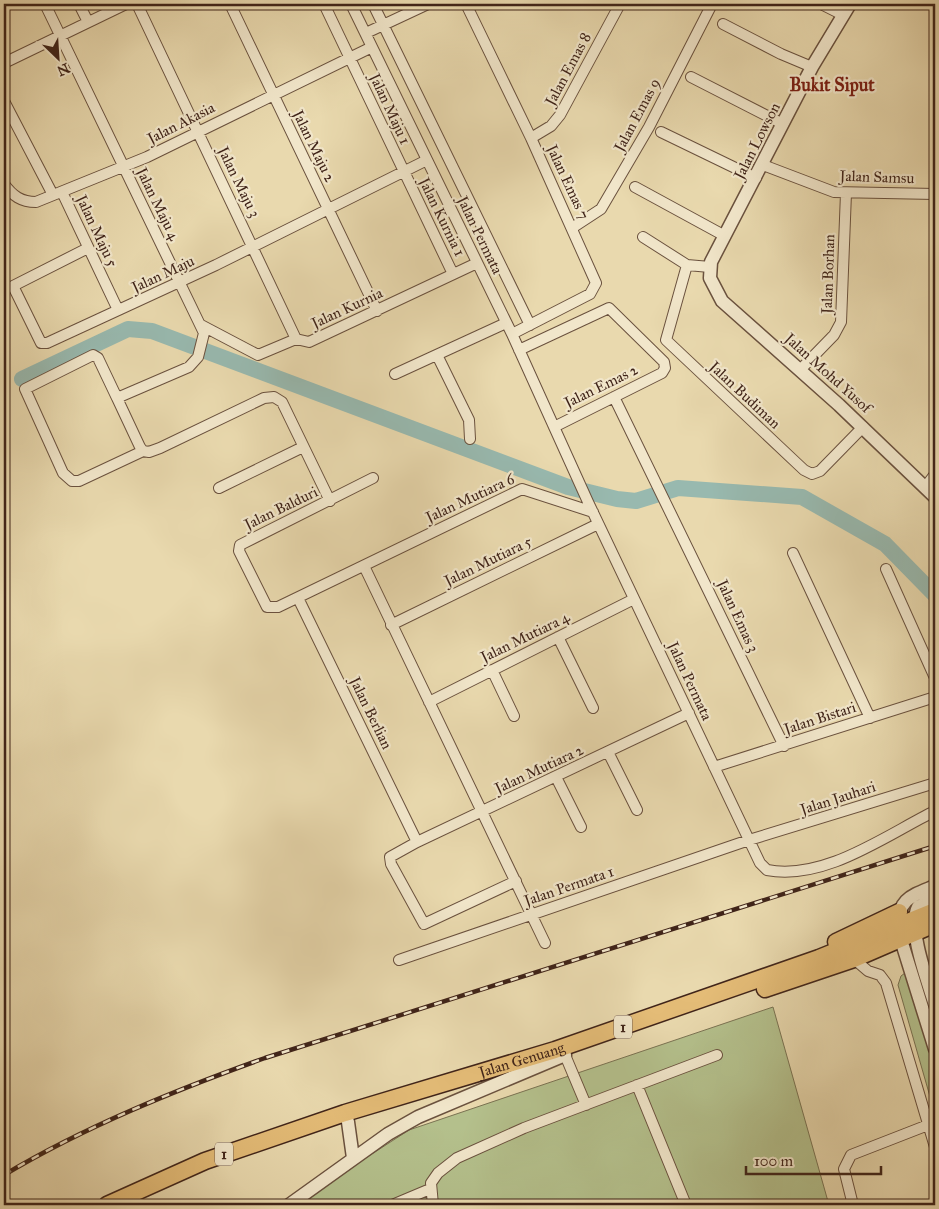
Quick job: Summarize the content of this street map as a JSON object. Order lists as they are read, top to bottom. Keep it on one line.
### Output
{"streets":{"highway":["1","Jalan Genuang"],"street":["Jalan Emas 8","Jalan Maju 1","Jalan Emas 9","Jalan Akasia","Jalan Lowson","Jalan Maju 2","Jalan Samsu","Jalan Maju 3","Jalan Emas 7","Jalan Maju 4","Jalan Kurnia 1","Jalan Maju 5","Jalan Permata","Jalan Maju","Jalan Borhan","Jalan Kurnia","Jalan Mohd Yusof","Jalan Emas 2","Jalan Budiman","Jalan Mutiara 6","Jalan Balduri","Jalan Mutiara 5","Jalan Emas 3","Jalan Mutiara 4","Jalan Berlian","Jalan Bistari","Jalan Mutiara 2","Jalan Jauhari","Jalan Permata 1"]},"crossings":[["Jalan Emas 8","Jalan Emas 7"],["Jalan Maju 1","Jalan Akasia"],["Jalan Maju 1","Jalan Kurnia 1"],["Jalan Maju 1","Jalan Maju"],["Jalan Emas 9","Jalan Emas 7"],["Jalan Akasia","Jalan Maju 2"],["Jalan Akasia","Jalan Maju 3"],["Jalan Akasia","Jalan Maju 4"],["Jalan Akasia","Jalan Maju 5"],["Jalan Akasia","Jalan Permata"],["Jalan Lowson","Jalan Samsu"],["Jalan Lowson","Jalan Mohd Yusof"],["Jalan Maju 2","Jalan Maju"],["Jalan Maju 2","Jalan Kurnia"],["Jalan Samsu","Jalan Borhan"],["Jalan Maju 3","Jalan Maju"],["Jalan Maju 3","Jalan Kurnia"],["Jalan Emas 7","Jalan Permata"],["Jalan Maju 4","Jalan Maju"],["Jalan Maju 4","Jalan Kurnia"],["Jalan Kurnia 1","Jalan Maju"],["Jalan Kurnia 1","Jalan Kurnia"],["Jalan Maju 5","Jalan Maju"],["Jalan Permata","Jalan Maju"],["Jalan Permata","Jalan Kurnia"],["Jalan Permata","Jalan Emas 2"],["Jalan Permata","Jalan Mutiara 6"],["Jalan Permata","Jalan Mutiara 5"],["Jalan Permata","Jalan Mutiara 4"],["Jalan Permata","Jalan Bistari"],["Jalan Permata","Jalan Mutiara 2"],["Jalan Permata","Jalan Jauhari"],["Jalan Permata","Jalan Permata 1"],["Jalan Borhan","Jalan Mohd Yusof"],["Jalan Mohd Yusof","Jalan Budiman"],["Jalan Emas 2","Jalan Emas 3"],["Jalan Mutiara 6","Jalan Balduri"],["Jalan Mutiara 6","Jalan Berlian"],["Jalan Balduri","Jalan Berlian"],["Jalan Emas 3","Jalan Bistari"],["Jalan Jauhari","Jalan Permata 1"]],"districts":["Bukit Siput"],"scale_bar":"100 m","north":"bottom right"}
